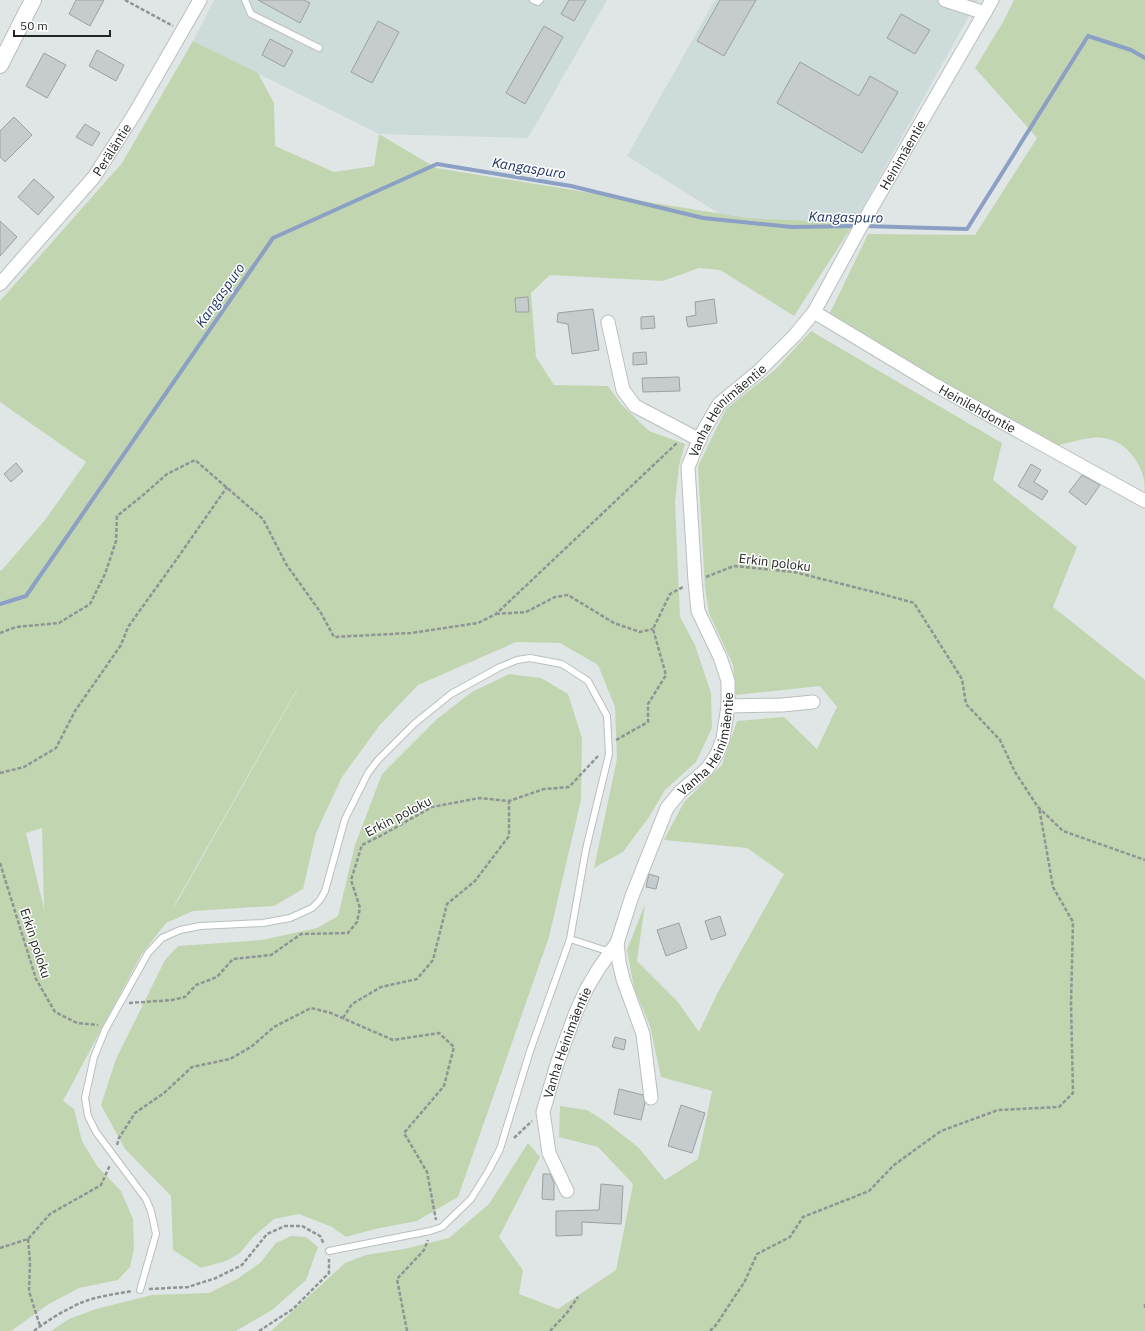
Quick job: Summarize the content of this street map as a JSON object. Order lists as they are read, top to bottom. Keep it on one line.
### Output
{"streets":{"street":["Peräläntie","Heinimäentie","Heinilehdontie","Vanha Heinimäentie"],"path":["Erkin poloku"]},"crossings":[["Heinimäentie","Heinilehdontie"],["Heinimäentie","Vanha Heinimäentie"],["Heinilehdontie","Vanha Heinimäentie"],["Vanha Heinimäentie","Erkin poloku"]],"water":["Kangaspuro"],"scale_bar":"50 m"}
